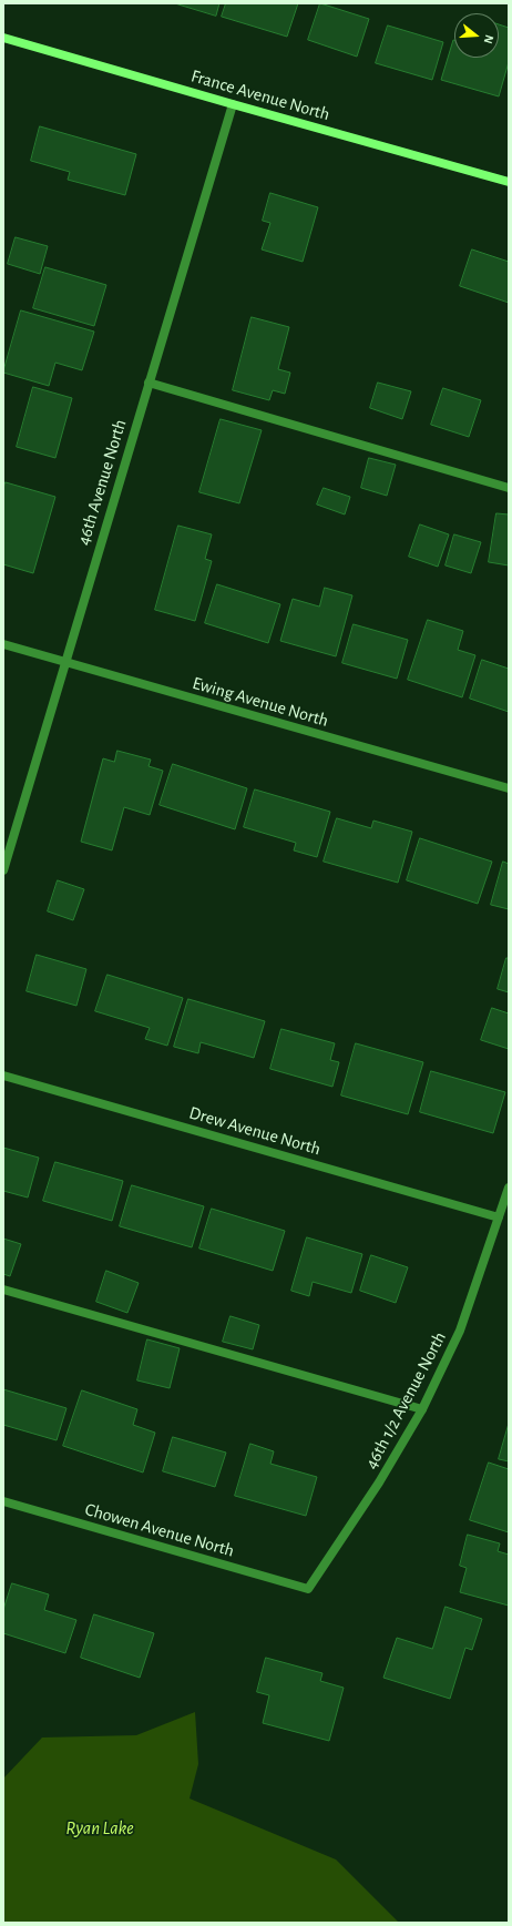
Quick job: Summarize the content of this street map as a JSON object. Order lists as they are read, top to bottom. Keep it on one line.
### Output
{"streets":{"street":["France Avenue North","46th Avenue North","Ewing Avenue North","Drew Avenue North","46th 1/2 Avenue North","Chowen Avenue North"]},"crossings":[["France Avenue North","46th Avenue North"],["46th Avenue North","Ewing Avenue North"],["Drew Avenue North","46th 1/2 Avenue North"],["46th 1/2 Avenue North","Chowen Avenue North"]],"water":["Ryan Lake"],"north":"right"}
